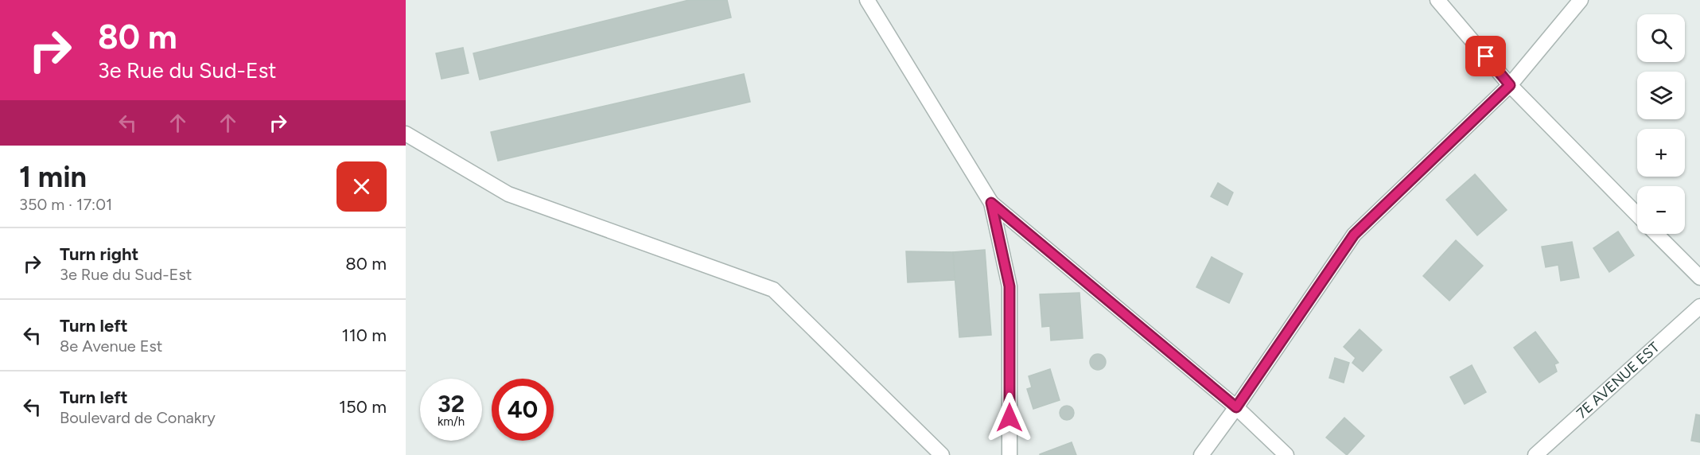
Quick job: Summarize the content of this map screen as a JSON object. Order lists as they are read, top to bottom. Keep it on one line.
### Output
{"streets":{"street":["7E AVENUE EST"]},"page":{"turn":["80 m","3e Rue du Sud-Est"],"map_buttons":["+","−"],"heading":["1 min","350 m · 17:01"],"list":[{"name":"Turn right","note":"3e Rue du Sud-Est","value":"80 m"},{"name":"Turn left","note":"8e Avenue Est","value":"110 m"},{"name":"Turn left","note":"Boulevard de Conakry","value":"150 m"}],"speed":"32 km/h","limit":"40"}}
